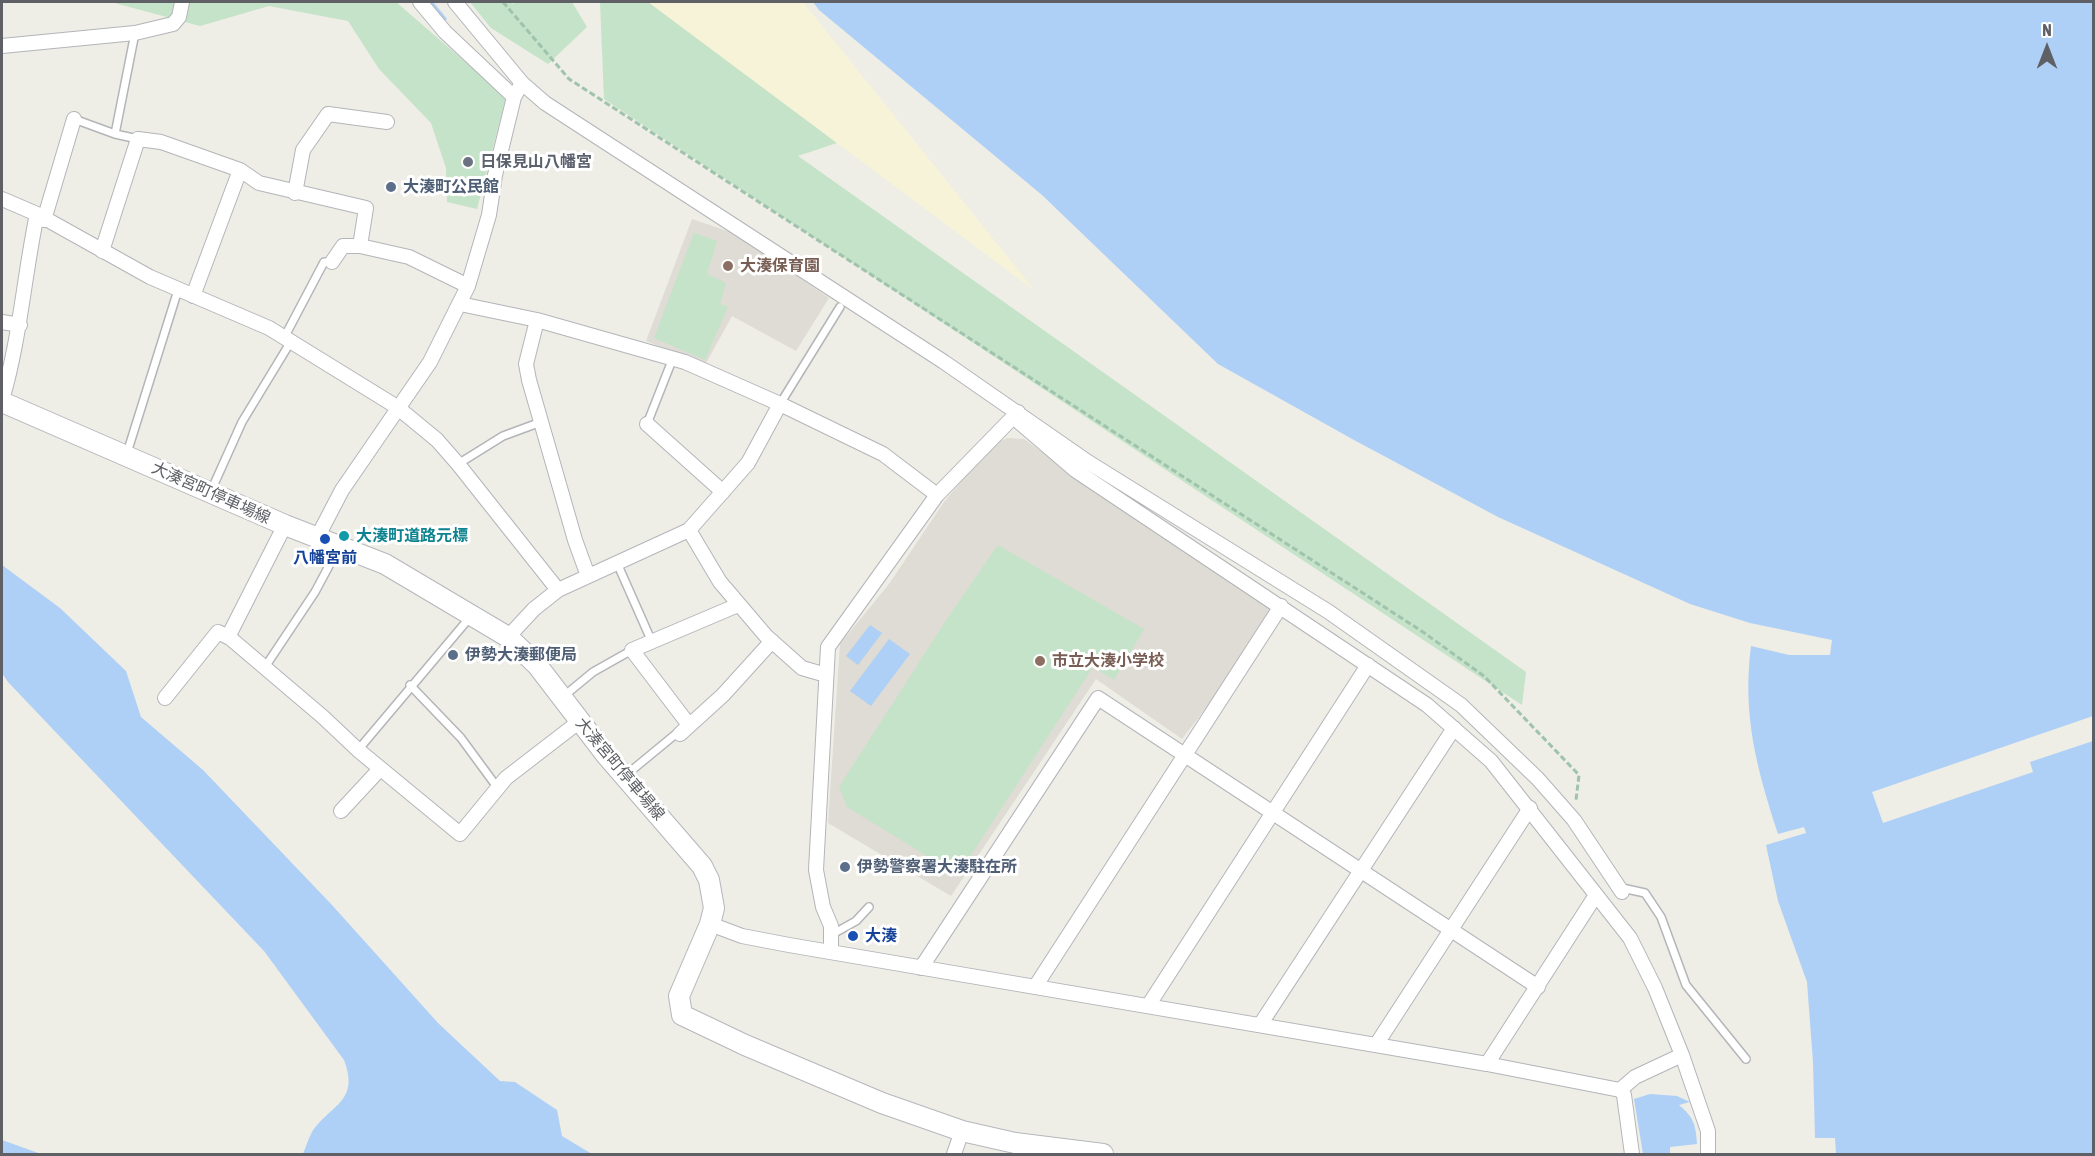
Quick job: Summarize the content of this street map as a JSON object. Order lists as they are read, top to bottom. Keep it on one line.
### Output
{"streets":{"main road":["大湊宮町停車場線"]},"places":["日保見山八幡宮","大湊町公民館","大湊保育園","大湊町道路元標","八幡宮前","伊勢大湊郵便局","市立大湊小学校","伊勢警察署大湊駐在所","大湊"],"north":"top"}
